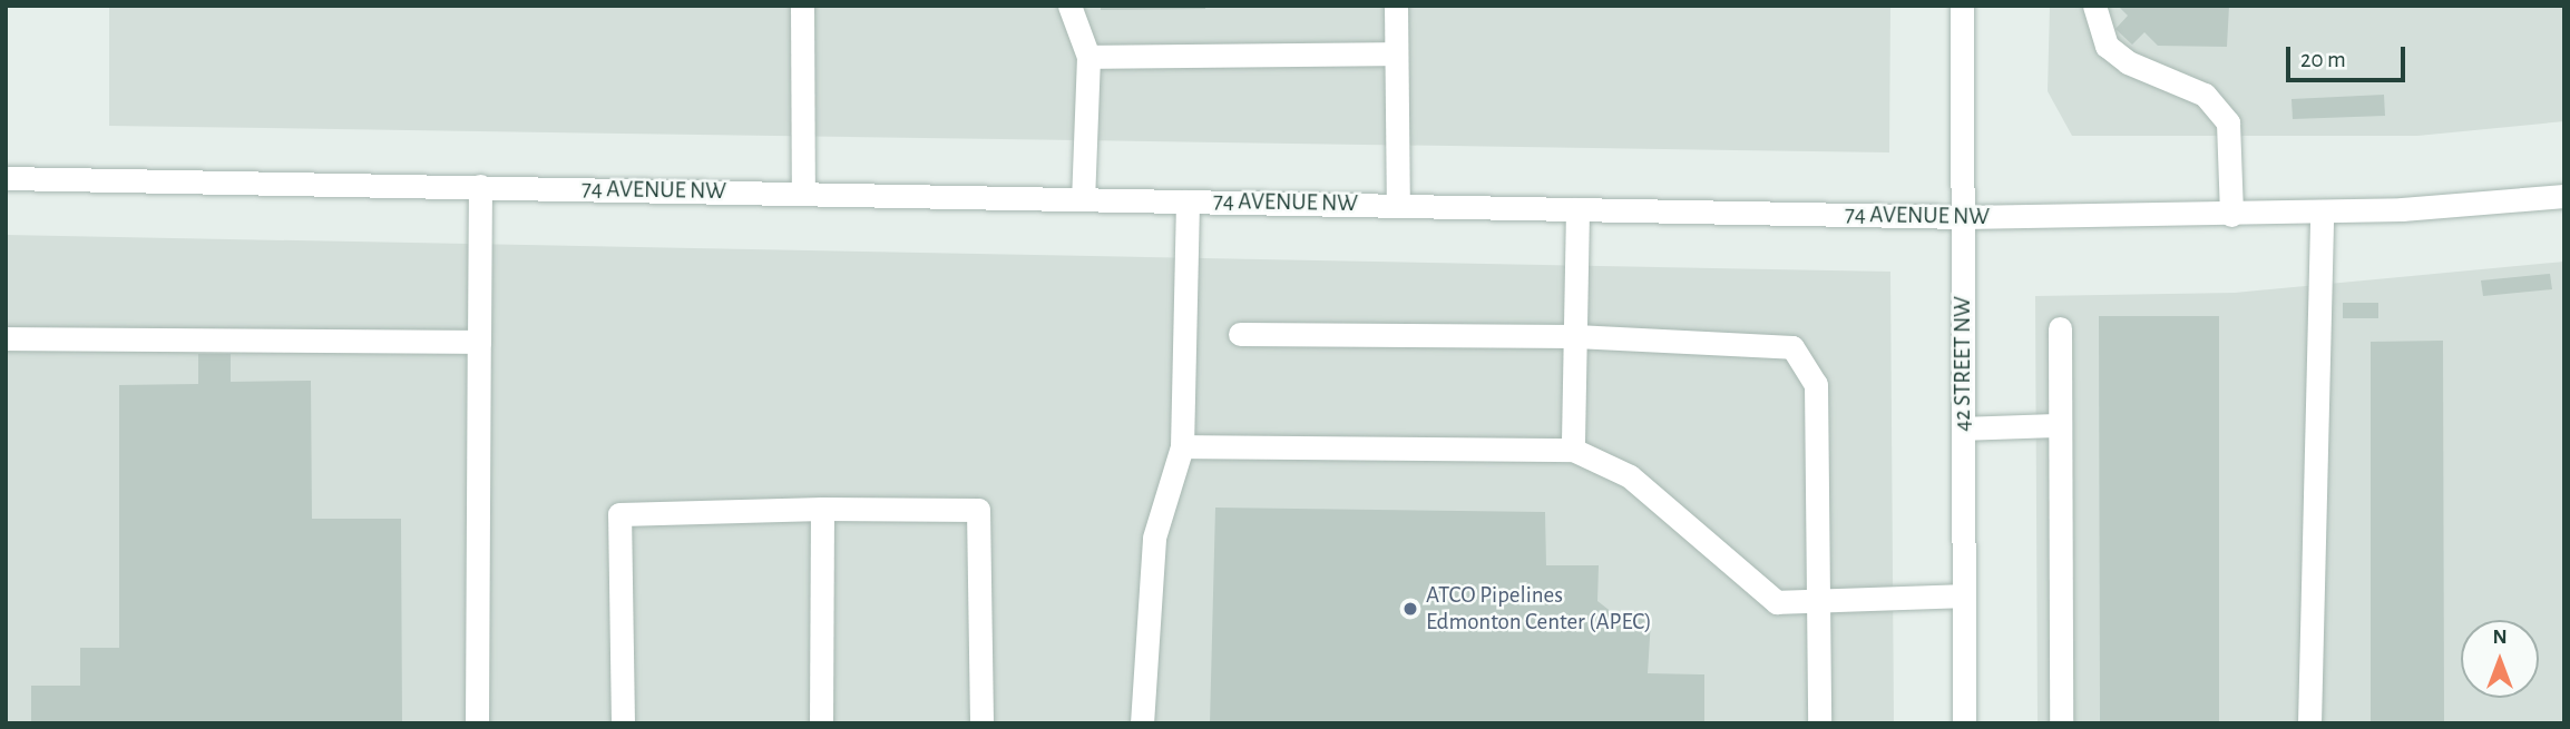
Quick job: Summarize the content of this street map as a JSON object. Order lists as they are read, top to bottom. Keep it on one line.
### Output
{"streets":{"street":["74 AVENUE NW","42 STREET NW"]},"crossings":[["74 AVENUE NW","42 STREET NW"]],"places":["ATCO Pipelines Edmonton Center (APEC)"],"scale_bar":"20 m","north":"top"}
